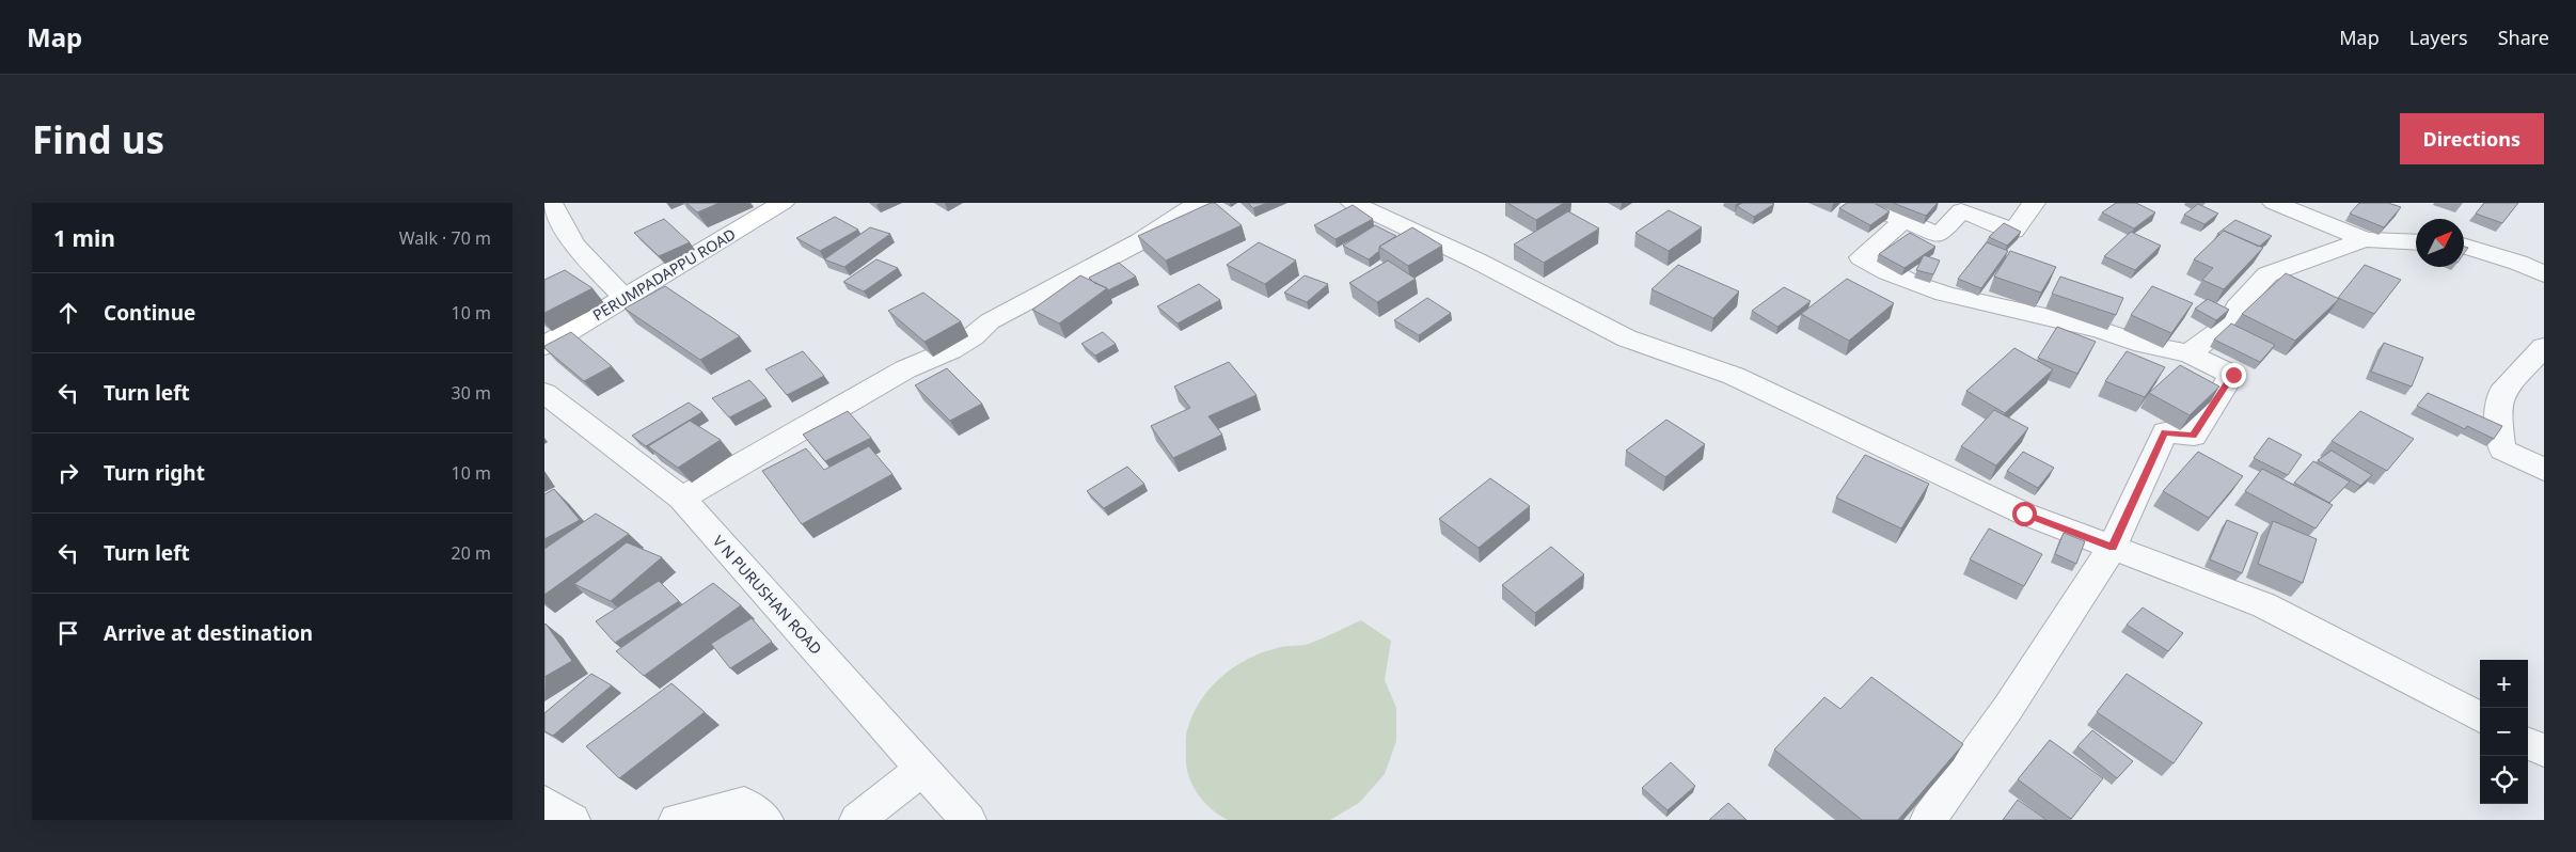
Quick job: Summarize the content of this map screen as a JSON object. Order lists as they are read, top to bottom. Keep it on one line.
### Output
{"streets":{"main road":["PERUMPADAPPU ROAD"],"street":["V N PURUSHAN ROAD"]},"north":"top right","page":{"header":"Map","nav":["Map","Layers","Share"],"buttons":"Directions","title":"Find us","heading":["1 min","Walk · 70 m"],"list":[["Continue","10 m"],["Turn left","30 m"],["Turn right","10 m"],["Turn left","20 m"],"Arrive at destination"],"map_buttons":["+","−"]}}
